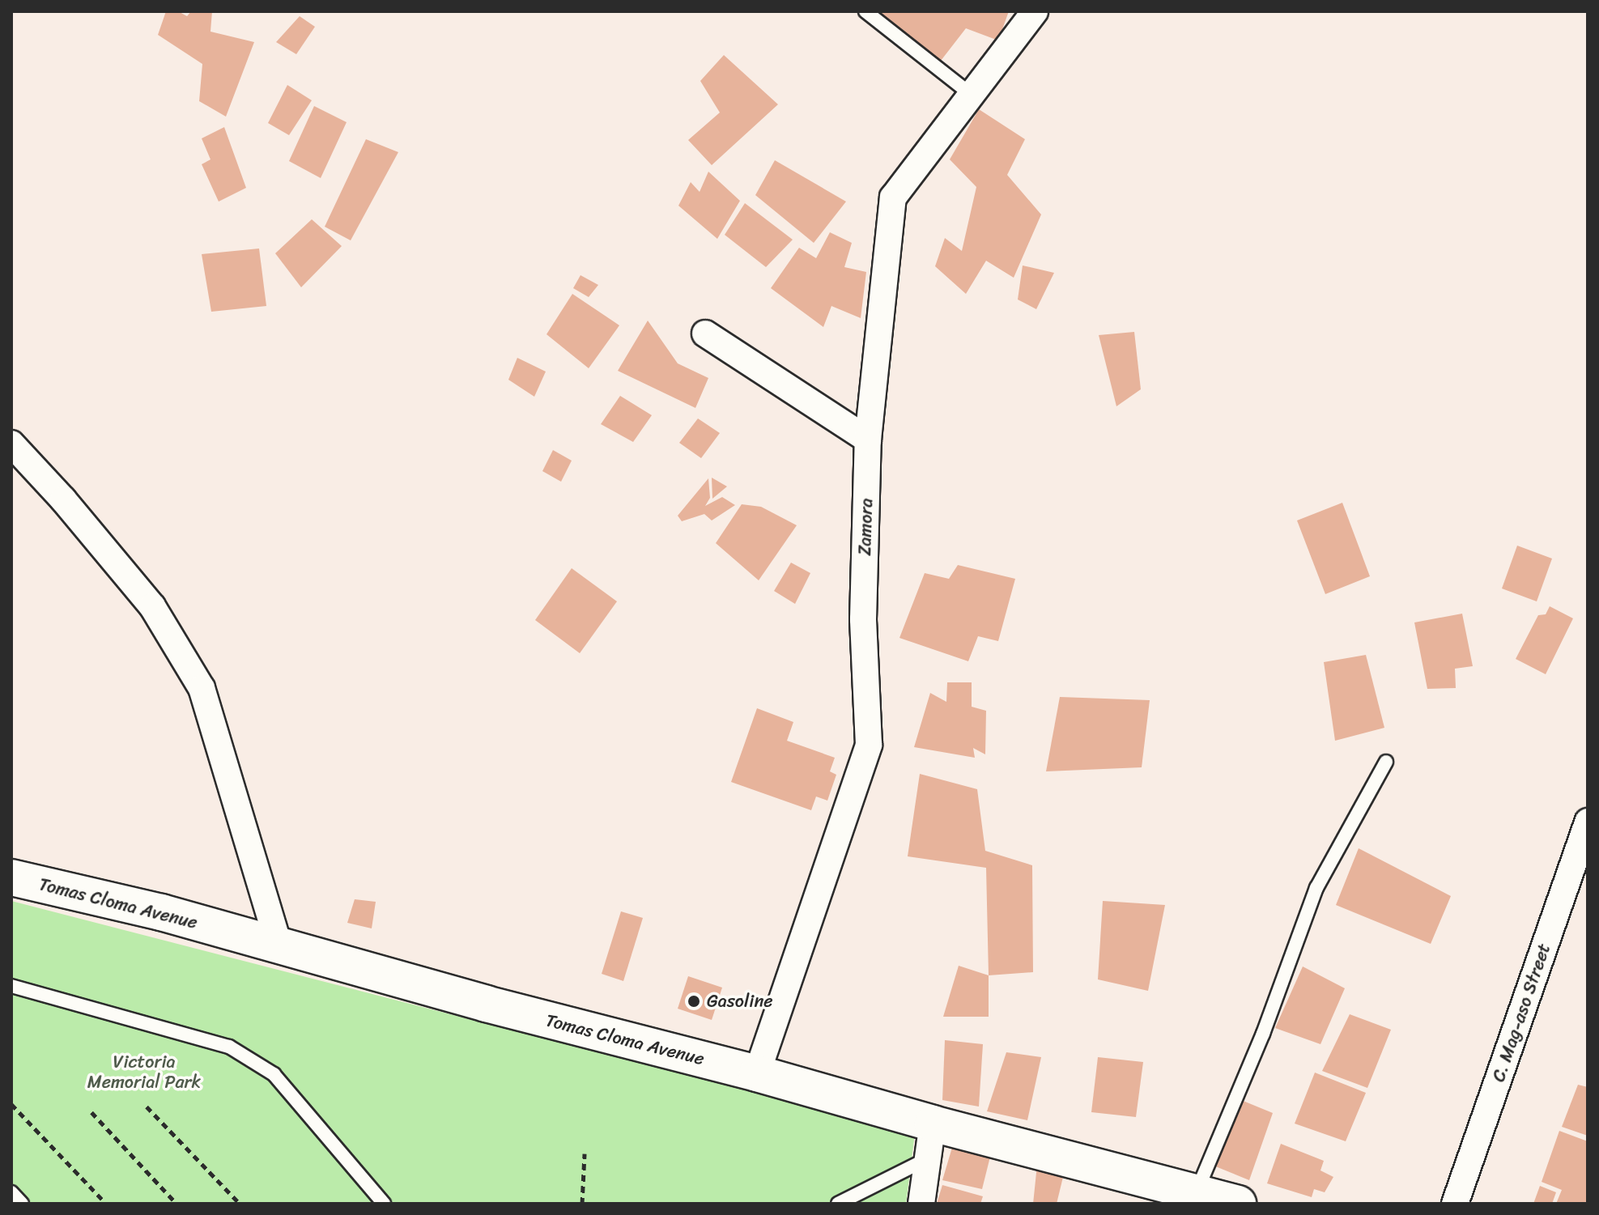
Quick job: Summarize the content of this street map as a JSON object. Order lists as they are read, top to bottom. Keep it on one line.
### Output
{"streets":{"main road":["Tomas Cloma Avenue"],"street":["Zamora","C. Mag-aso Street"]},"crossings":[["Zamora","Tomas Cloma Avenue"]],"parks":["Victoria Memorial Park"],"places":["Gasoline"]}
